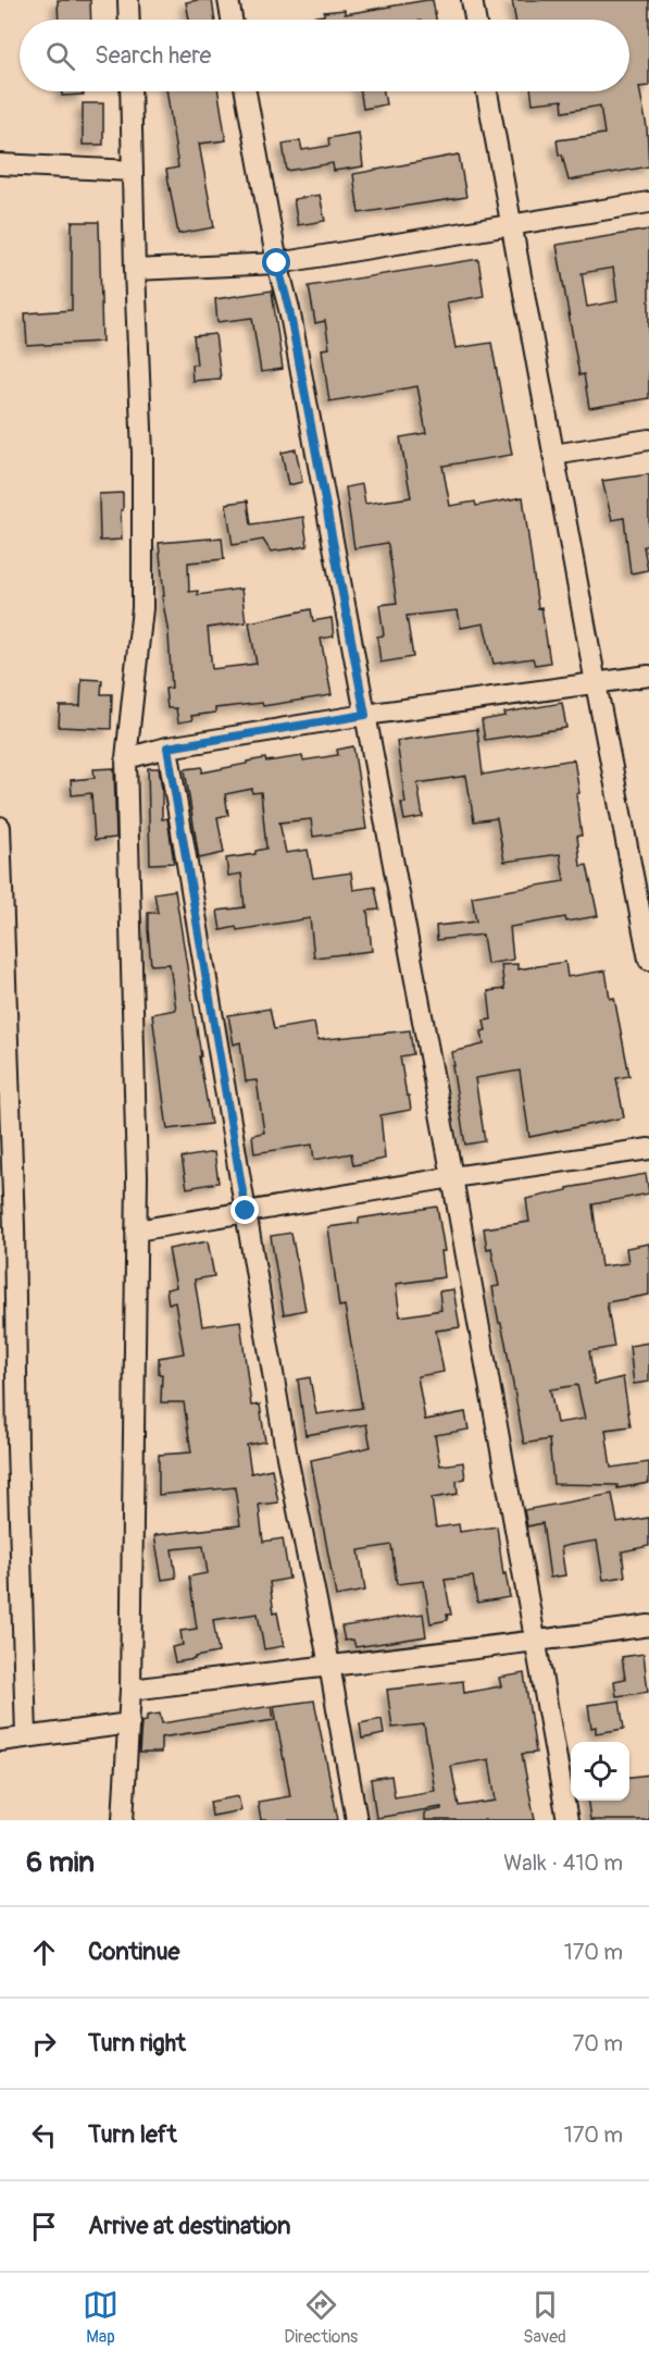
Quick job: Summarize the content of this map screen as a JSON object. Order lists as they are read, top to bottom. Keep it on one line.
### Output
{"page":{"search":"Search here","heading":["6 min","Walk · 410 m"],"list":[["Continue","170 m"],["Turn right","70 m"],["Turn left","170 m"],"Arrive at destination"],"nav":["Map","Directions","Saved"]}}
